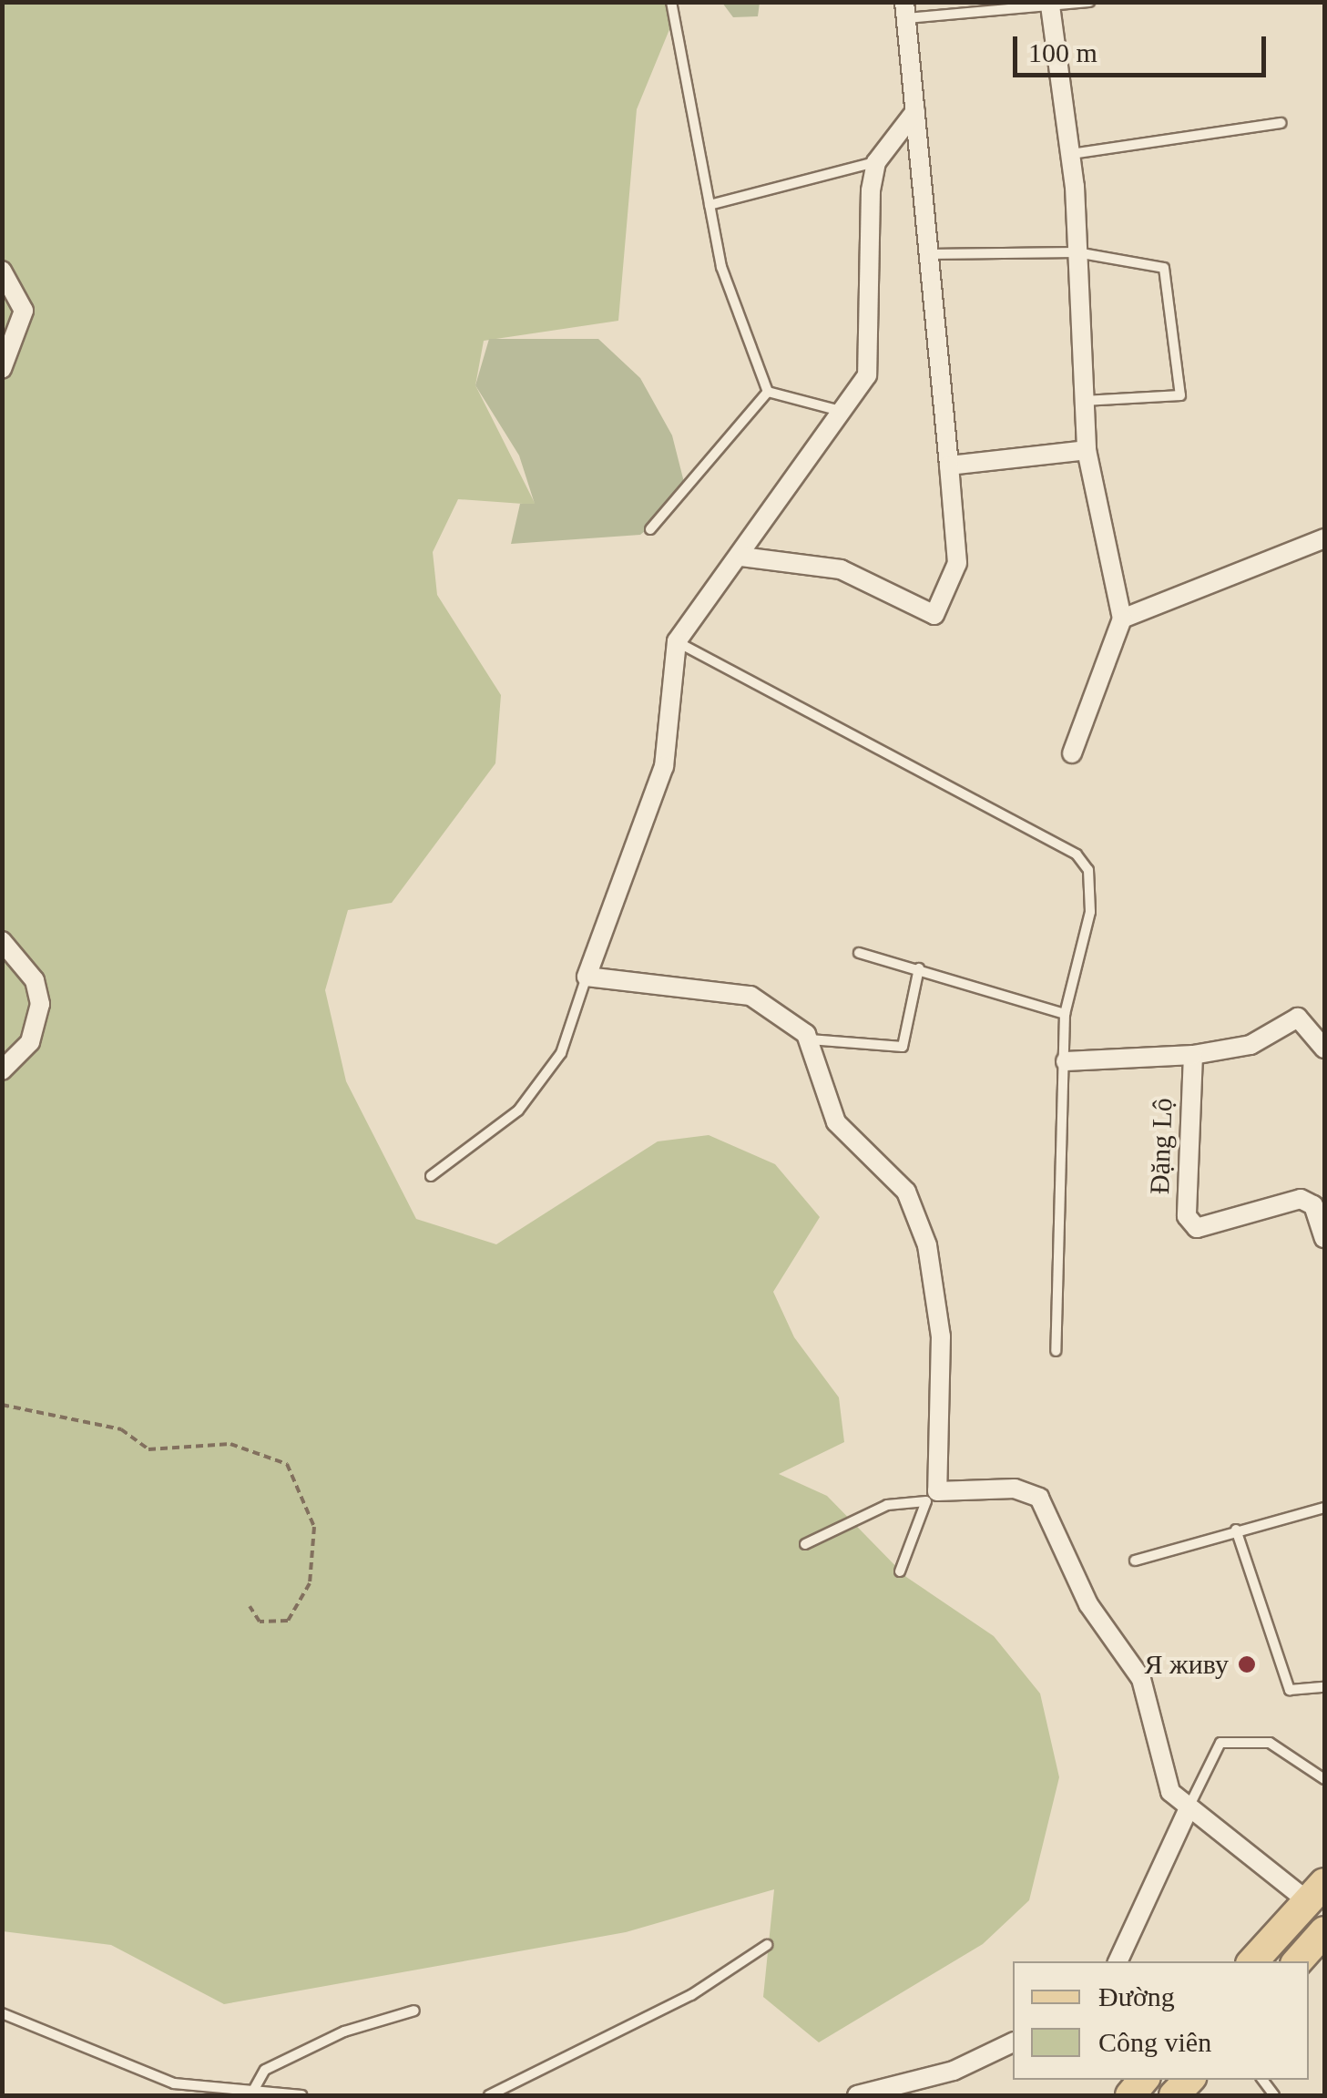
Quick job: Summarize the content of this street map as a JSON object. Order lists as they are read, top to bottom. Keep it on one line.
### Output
{"streets":{"street":["Đặng Lộ"]},"places":["Я живу"],"legend":["Đường","Công viên"],"scale_bar":"100 m"}
